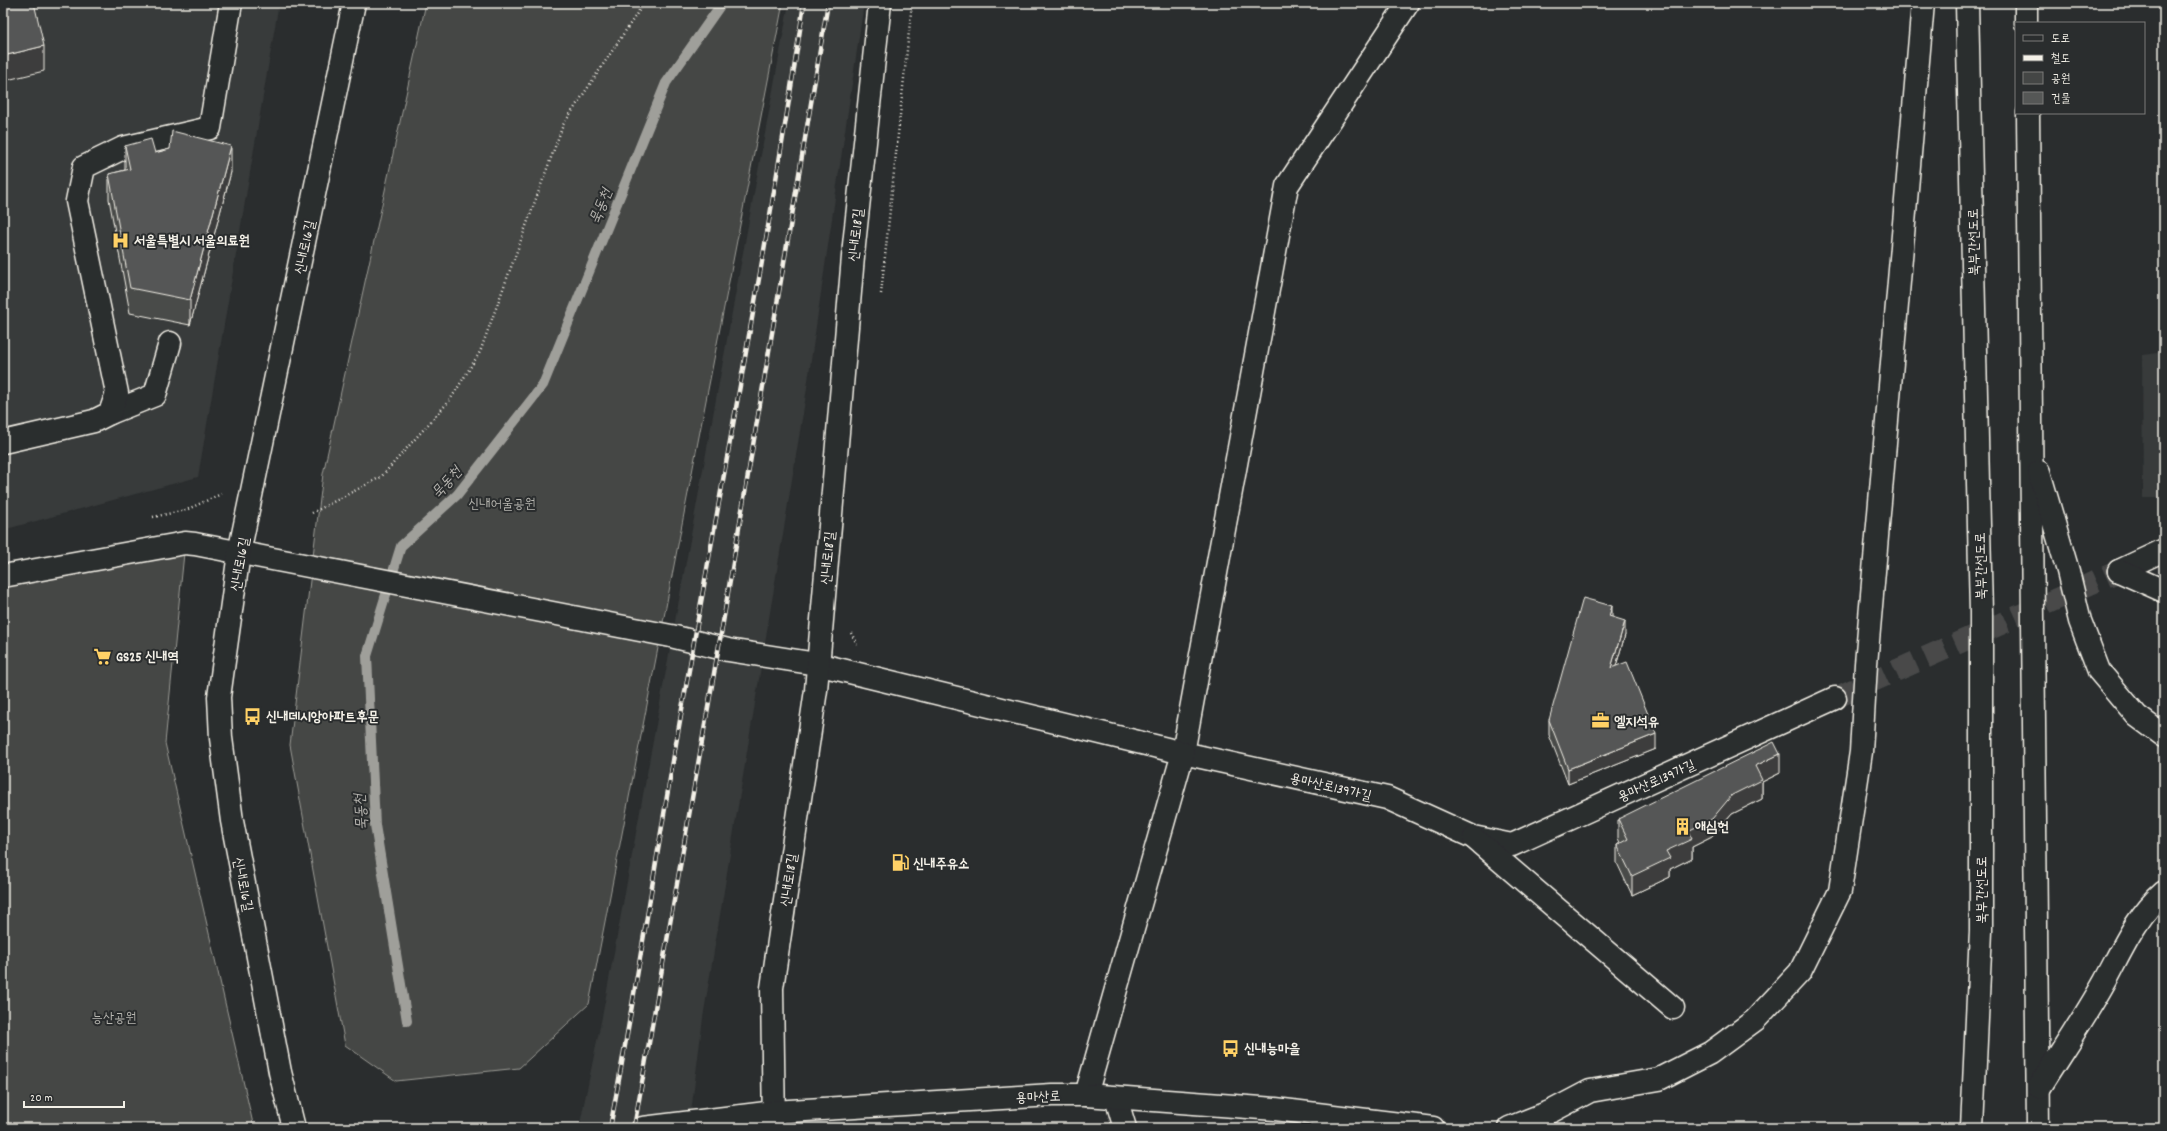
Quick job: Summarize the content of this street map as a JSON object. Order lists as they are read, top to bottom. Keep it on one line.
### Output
{"streets":{"main road":["신내로18길","북부간선도로","신내로16길","용마산로139가길","용마산로"]},"crossings":[["신내로18길","용마산로139가길"],["신내로18길","용마산로"],["신내로16길","용마산로139가길"]],"water":["묵동천"],"parks":["신내어울공원","능산공원"],"places":{"hospital":["서울특별시 서울의료원"],"supermarket":["GS25 신내역"],"bus stop":["신내데시앙아파트후문","신내능마을"],"office":["엘지석유"],"building":["애심헌"],"fuel station":["신내주유소"]},"legend":["도로","철도","공원","건물"],"scale_bar":"20 m"}
